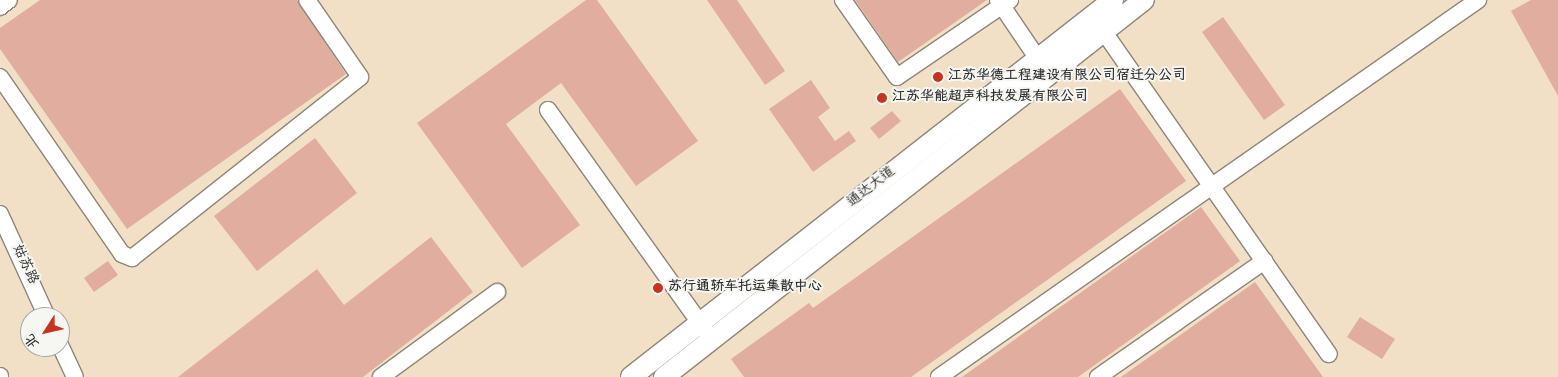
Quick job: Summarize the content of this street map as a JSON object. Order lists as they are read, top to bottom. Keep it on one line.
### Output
{"streets":{"main road":["通达大道"],"street":["姑苏路"]},"places":["江苏华德工程建设有限公司宿迁分公司","江苏华能超声科技发展有限公司","苏行通轿车托运集散中心"],"north":"bottom left"}
